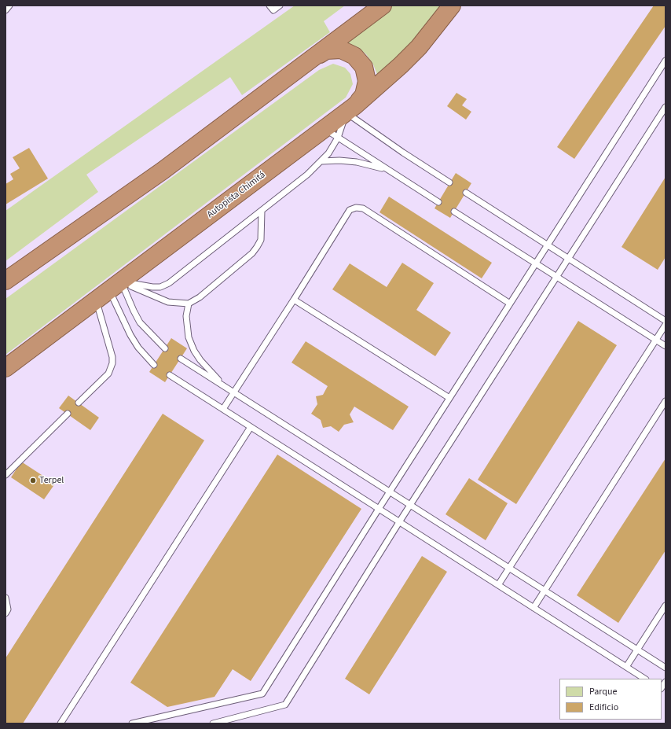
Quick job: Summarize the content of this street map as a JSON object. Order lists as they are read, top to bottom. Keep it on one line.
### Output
{"streets":{"highway":["Autopista Chimitá"]},"places":["Terpel"],"legend":["Parque","Edificio"]}
